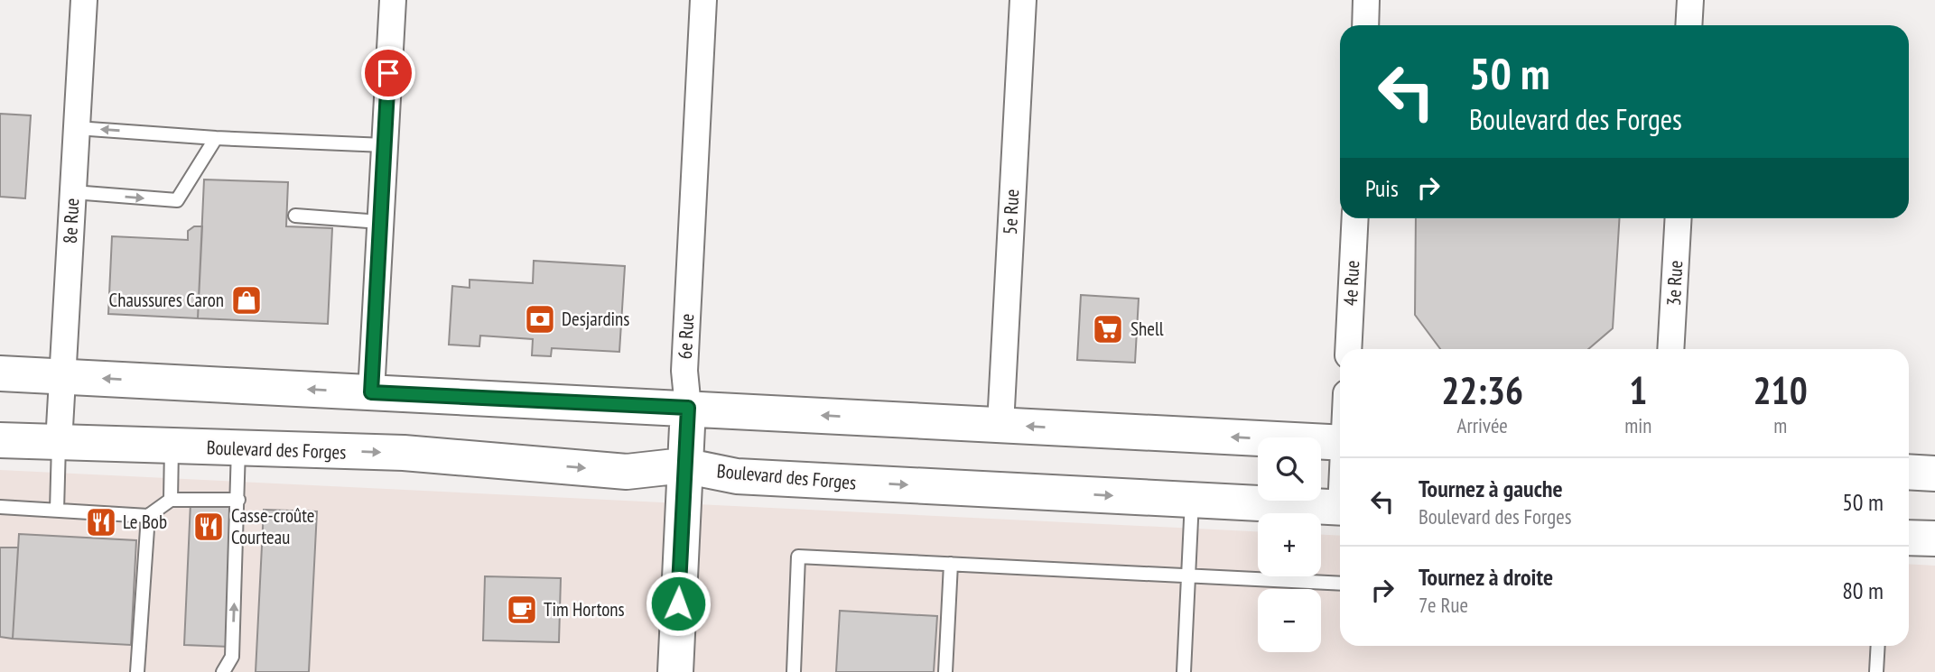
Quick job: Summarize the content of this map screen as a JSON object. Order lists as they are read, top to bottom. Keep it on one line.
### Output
{"streets":{"main road":["6e Rue","Boulevard des Forges"],"street":["5e Rue","8e Rue","4e Rue","3e Rue"]},"crossings":[["8e Rue","Boulevard des Forges"],["6e Rue","Boulevard des Forges"]],"places":{"shop":["Chaussures Caron"],"bank":["Desjardins"],"supermarket":["Shell"],"restaurant":["Le Bob","Casse-croûte Courteau"],"cafe":["Tim Hortons"]},"page":{"turn":["50 m","Boulevard des Forges"],"then":"Puis","eta":["22:36","Arrivée","1","min","210","m"],"map_buttons":["+","−"],"list":[{"name":"Tournez à gauche","note":"Boulevard des Forges","value":"50 m"},{"name":"Tournez à droite","note":"7e Rue","value":"80 m"}]}}
